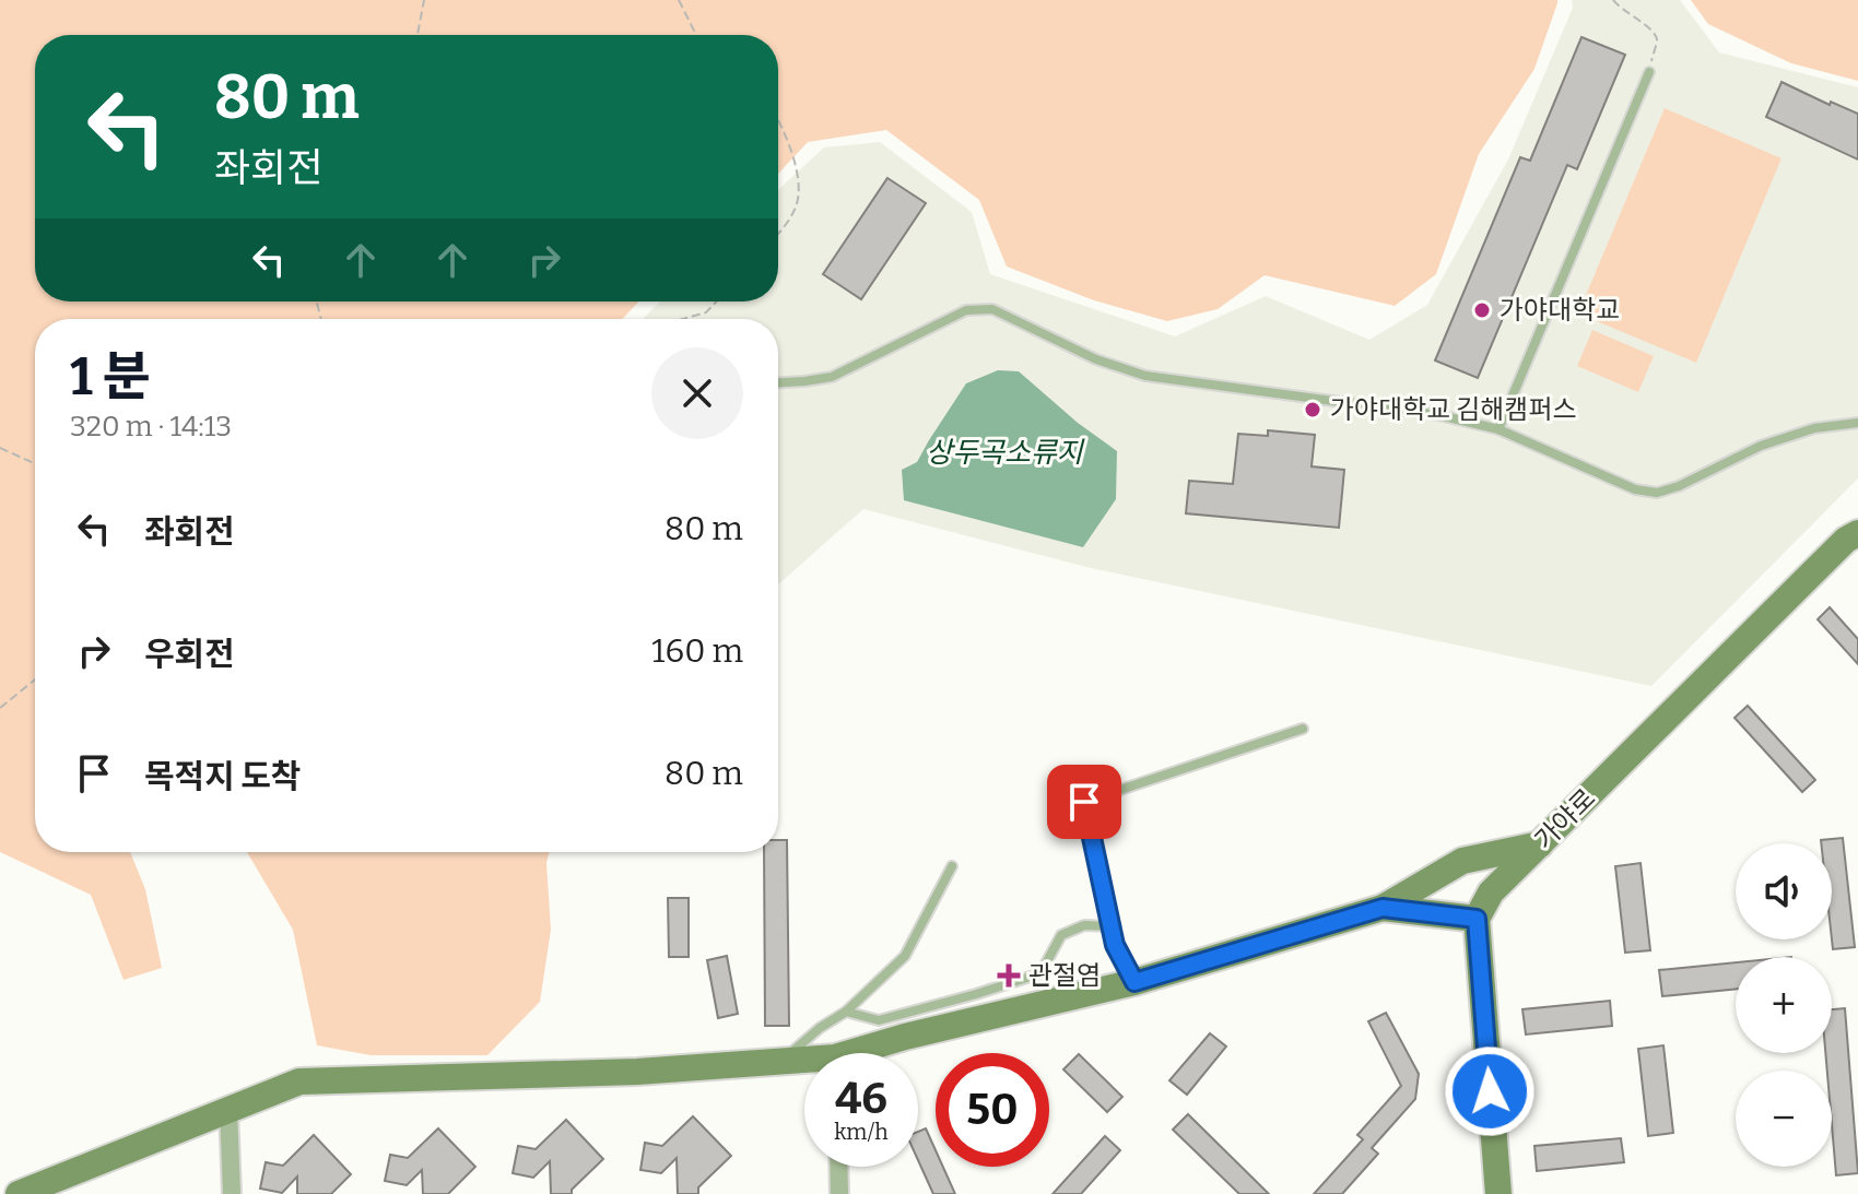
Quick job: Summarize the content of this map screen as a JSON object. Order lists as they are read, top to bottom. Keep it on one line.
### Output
{"streets":{"street":["가야로"]},"water":["상두곡소류지"],"places":{"other":["가야대학교","가야대학교 김해캠퍼스"],"health":["관절염"]},"page":{"turn":["80 m","좌회전"],"heading":["1 분","320 m · 14:13"],"list":[{"name":"좌회전","value":"80 m"},{"name":"우회전","value":"160 m"},{"name":"목적지 도착","value":"80 m"}],"map_buttons":["+","−"],"speed":"46 km/h","limit":"50"}}
